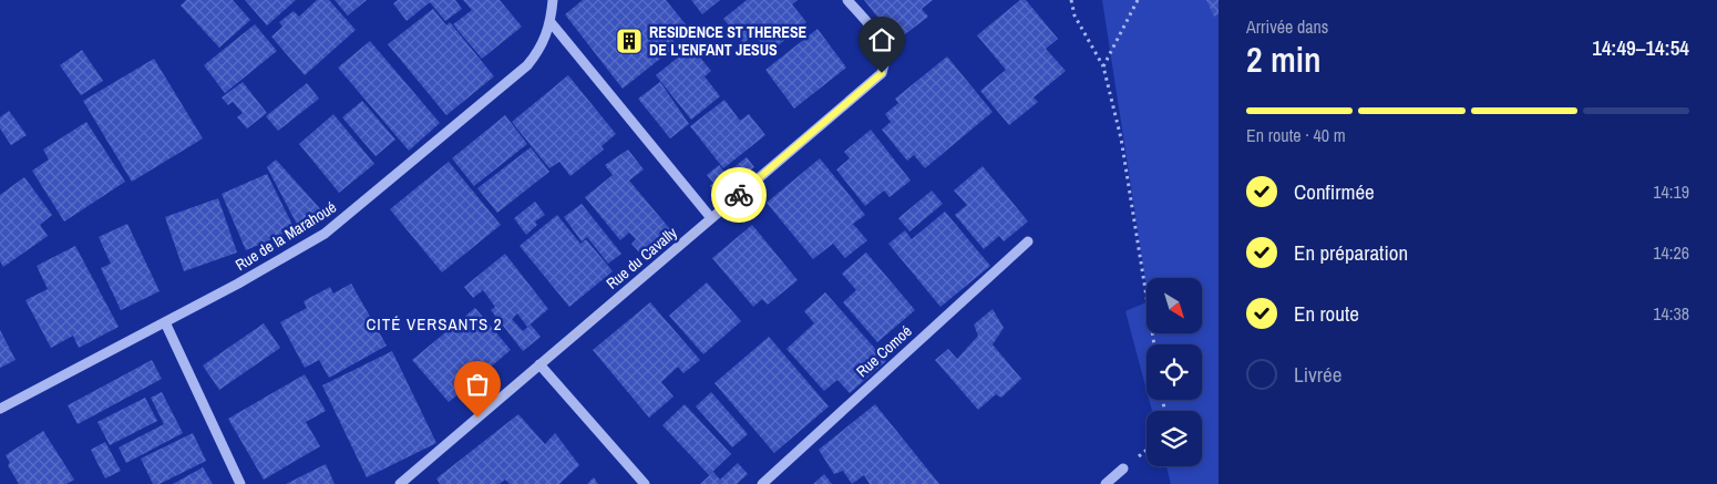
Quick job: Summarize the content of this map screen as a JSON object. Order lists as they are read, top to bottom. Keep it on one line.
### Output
{"streets":{"street":["Rue de la Marahoué","Rue du Cavally","Rue Comoé"]},"districts":["CITÉ VERSANTS 2"],"places":{"building":["RESIDENCE ST THERESE DE L'ENFANT JESUS"]},"north":"bottom right","page":{"heading":["2 min","Arrivée dans","14:49–14:54"],"bar":"En route · 40 m","list":[["Confirmée","14:19"],["En préparation","14:26"],["En route","14:38"],"Livrée"]}}
